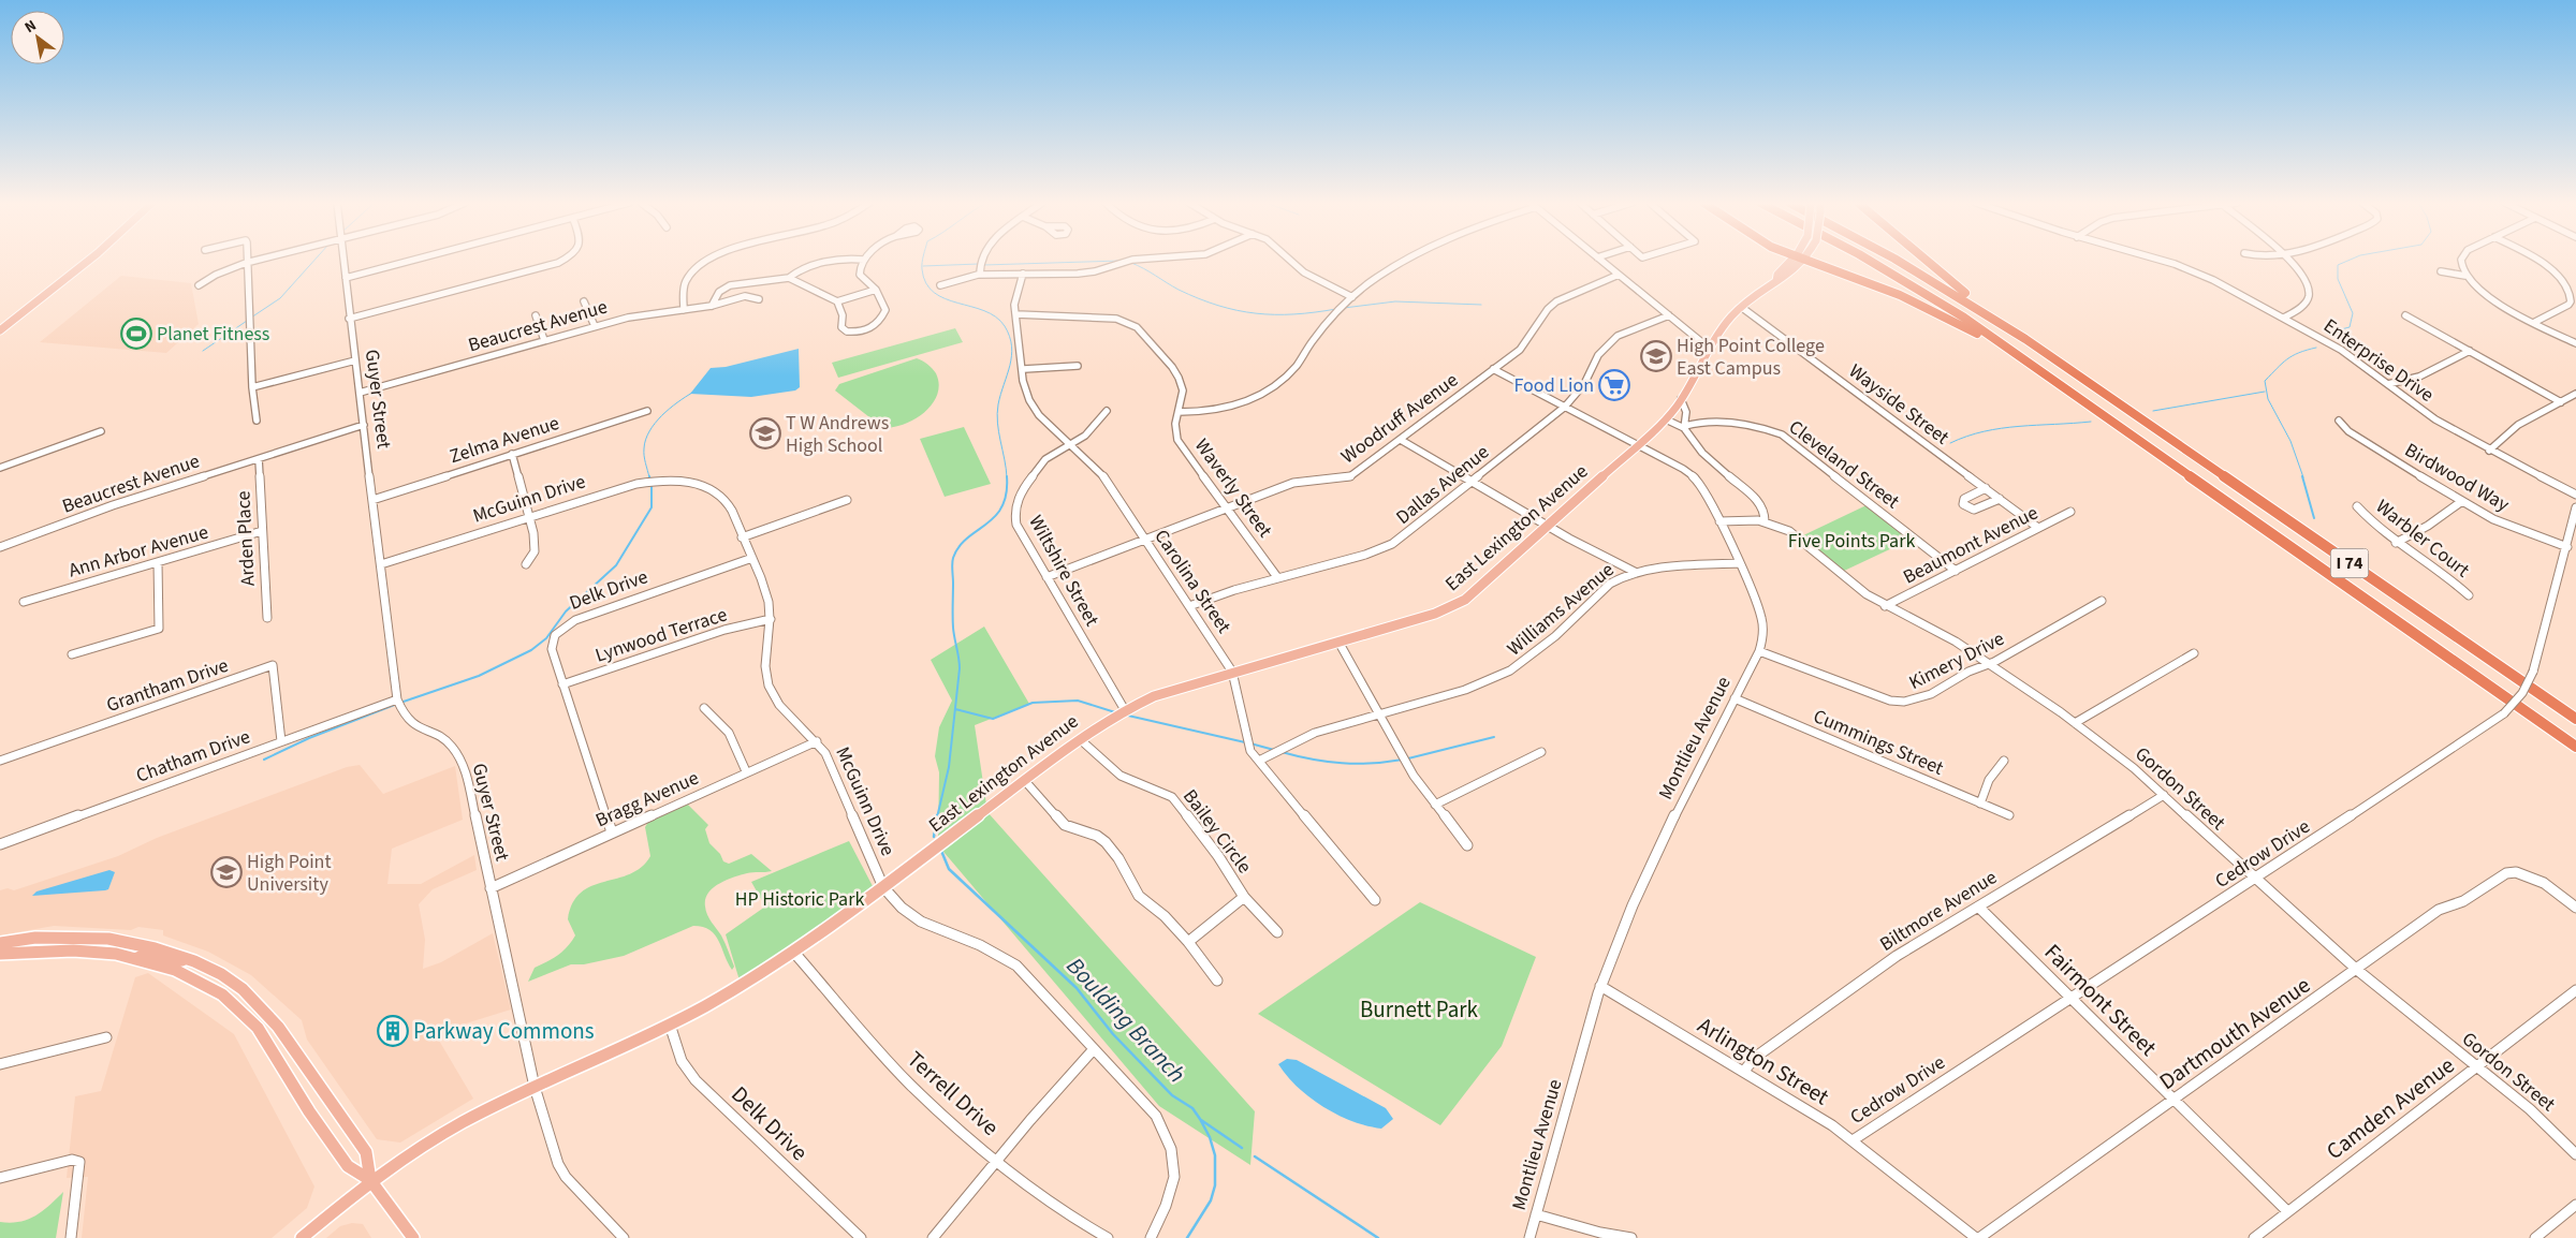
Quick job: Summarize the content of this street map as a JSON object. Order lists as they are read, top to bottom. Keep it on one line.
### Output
{"streets":{"highway":["I 74"],"main road":["East Lexington Avenue"],"street":["Beaucrest Avenue","Enterprise Drive","Guyer Street","Wayside Street","Woodruff Avenue","Zelma Avenue","Cleveland Street","Birdwood Way","Dallas Avenue","Waverly Street","McGuinn Drive","Arden Place","Warbler Court","Beaumont Avenue","Ann Arbor Avenue","Wiltshire Street","Carolina Street","Delk Drive","Williams Avenue","Lynwood Terrace","Kimery Drive","Grantham Drive","Montlieu Avenue","Cummings Street","Chatham Drive","Gordon Street","Bragg Avenue","Bailey Circle","Cedrow Drive","Biltmore Avenue","Fairmont Street","Dartmouth Avenue","Arlington Street","Terrell Drive","Camden Avenue"]},"crossings":[["Beaucrest Avenue","Guyer Street"],["Beaucrest Avenue","Arden Place"],["Guyer Street","Zelma Avenue"],["Guyer Street","McGuinn Drive"],["Guyer Street","East Lexington Avenue"],["Guyer Street","Chatham Drive"],["Guyer Street","Bragg Avenue"],["Wayside Street","East Lexington Avenue"],["Wayside Street","Beaumont Avenue"],["Woodruff Avenue","Waverly Street"],["Woodruff Avenue","Wiltshire Street"],["Woodruff Avenue","Carolina Street"],["Woodruff Avenue","Montlieu Avenue"],["Cleveland Street","Beaumont Avenue"],["Birdwood Way","Cedrow Drive"],["Dallas Avenue","Waverly Street"],["Dallas Avenue","Carolina Street"],["Dallas Avenue","Montlieu Avenue"],["Waverly Street","Carolina Street"],["McGuinn Drive","East Lexington Avenue"],["McGuinn Drive","Delk Drive"],["McGuinn Drive","Lynwood Terrace"],["McGuinn Drive","Bragg Avenue"],["East Lexington Avenue","Wiltshire Street"],["East Lexington Avenue","Carolina Street"],["East Lexington Avenue","Delk Drive"],["East Lexington Avenue","Montlieu Avenue"],["East Lexington Avenue","Bailey Circle"],["East Lexington Avenue","Terrell Drive"],["Arden Place","Ann Arbor Avenue"],["Beaumont Avenue","Gordon Street"],["Wiltshire Street","Carolina Street"],["Carolina Street","Williams Avenue"],["Delk Drive","Lynwood Terrace"],["Delk Drive","Bragg Avenue"],["Williams Avenue","Montlieu Avenue"],["Kimery Drive","Montlieu Avenue"],["Kimery Drive","Gordon Street"],["Grantham Drive","Chatham Drive"],["Montlieu Avenue","Cummings Street"],["Montlieu Avenue","Gordon Street"],["Montlieu Avenue","Arlington Street"],["Gordon Street","Cedrow Drive"],["Gordon Street","Biltmore Avenue"],["Gordon Street","Dartmouth Avenue"],["Gordon Street","Camden Avenue"],["Cedrow Drive","Fairmont Street"],["Cedrow Drive","Arlington Street"],["Biltmore Avenue","Fairmont Street"],["Biltmore Avenue","Arlington Street"],["Fairmont Street","Dartmouth Avenue"],["Fairmont Street","Camden Avenue"],["Dartmouth Avenue","Arlington Street"]],"water":["Boulding Branch"],"parks":["Five Points Park","HP Historic Park","Burnett Park"],"places":{"sports":["Planet Fitness"],"school or university":["High Point College East Campus","T W Andrews High School","High Point University"],"supermarket":["Food Lion"],"building":["Parkway Commons"]},"north":"top left"}
